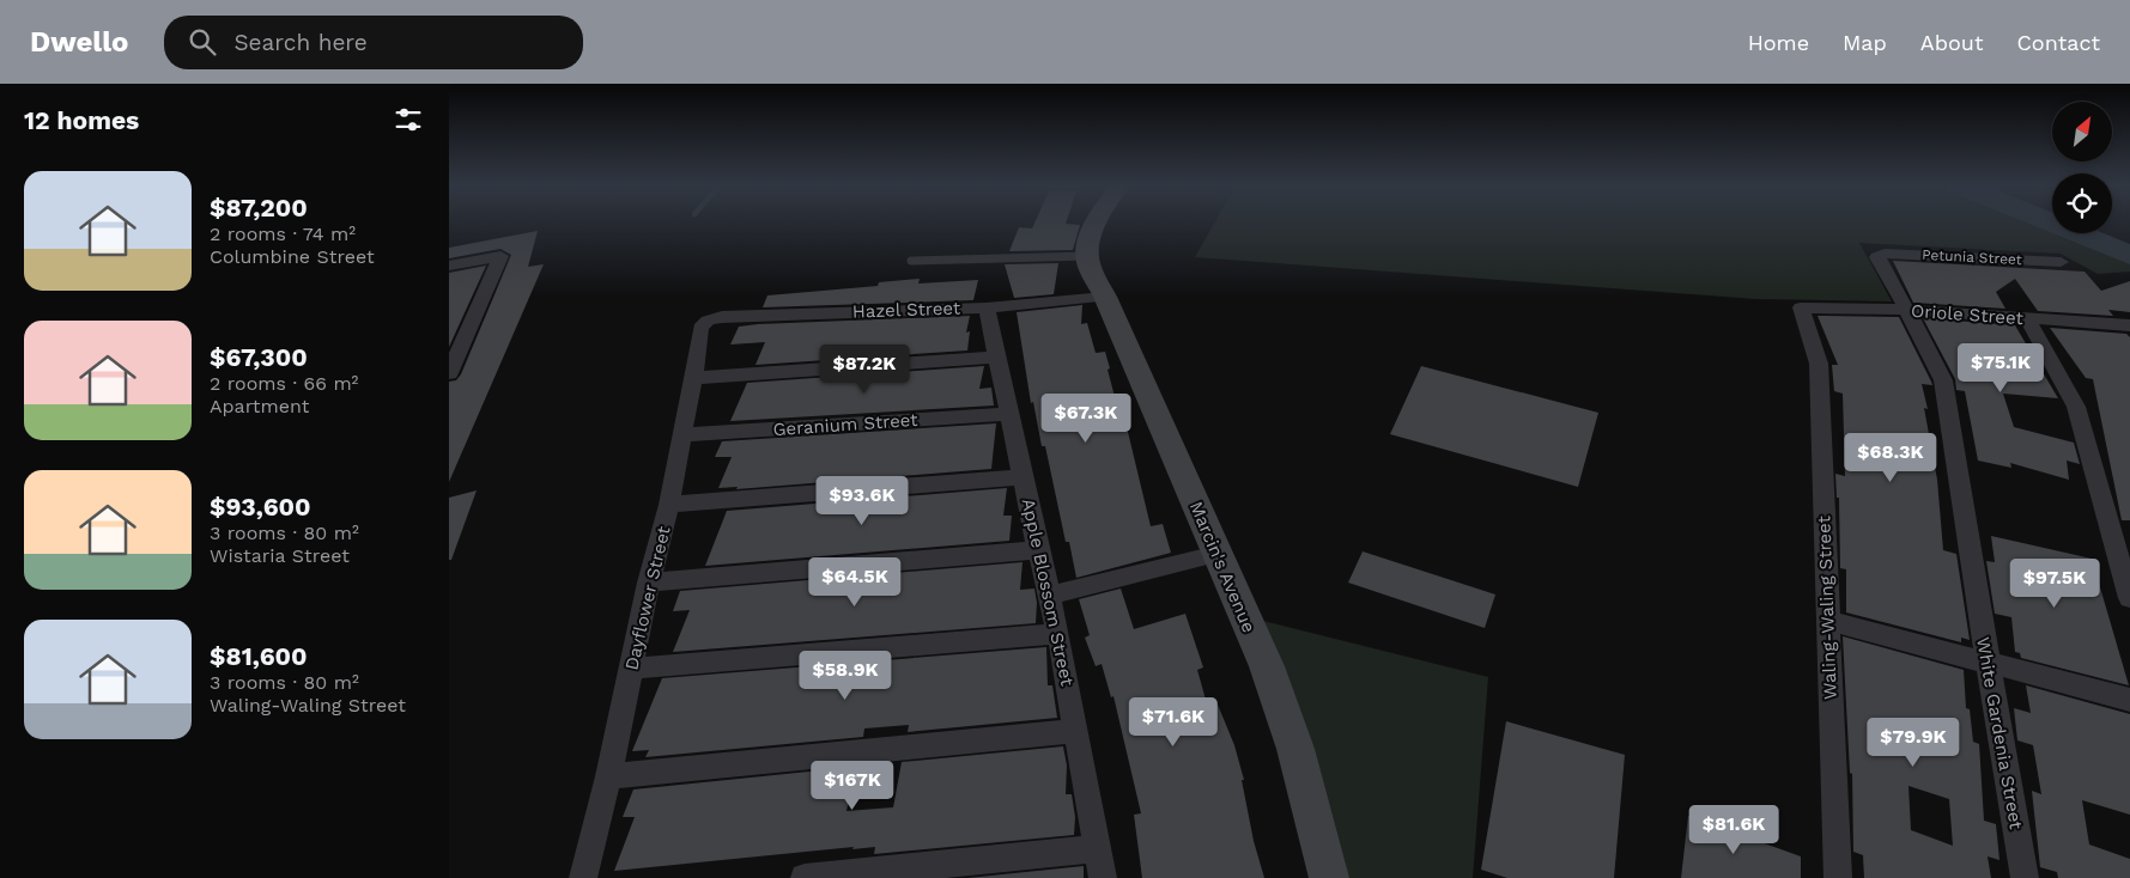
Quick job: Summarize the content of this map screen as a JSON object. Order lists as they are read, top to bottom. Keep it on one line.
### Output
{"streets":{"main road":["Marcin's Avenue"],"street":["Petunia Street","Hazel Street","Oriole Street","Geranium Street","Apple Blossom Street","Dayflower Street","Waling-Waling Street","White Gardenia Street"]},"crossings":[["Petunia Street","White Gardenia Street"],["Hazel Street","Marcin's Avenue"],["Hazel Street","Apple Blossom Street"],["Hazel Street","Dayflower Street"],["Oriole Street","Waling-Waling Street"],["Oriole Street","White Gardenia Street"],["Geranium Street","Apple Blossom Street"],["Geranium Street","Dayflower Street"]],"north":"top right","page":{"header":"Dwello","search":"Search here","nav":["Home","Map","About","Contact"],"heading":"12 homes","list":[{"name":"$87,200","note":"2 rooms · 74 m² · Columbine Street"},{"name":"$67,300","note":"2 rooms · 66 m² · Apartment"},{"name":"$93,600","note":"3 rooms · 80 m² · Wistaria Street"},{"name":"$81,600","note":"3 rooms · 80 m² · Waling-Waling Street"}],"price":["$75.1K","$87.2K","$67.3K","$68.3K","$93.6K","$64.5K","$97.5K","$58.9K","$71.6K","$79.9K","$167K","$81.6K"]}}
